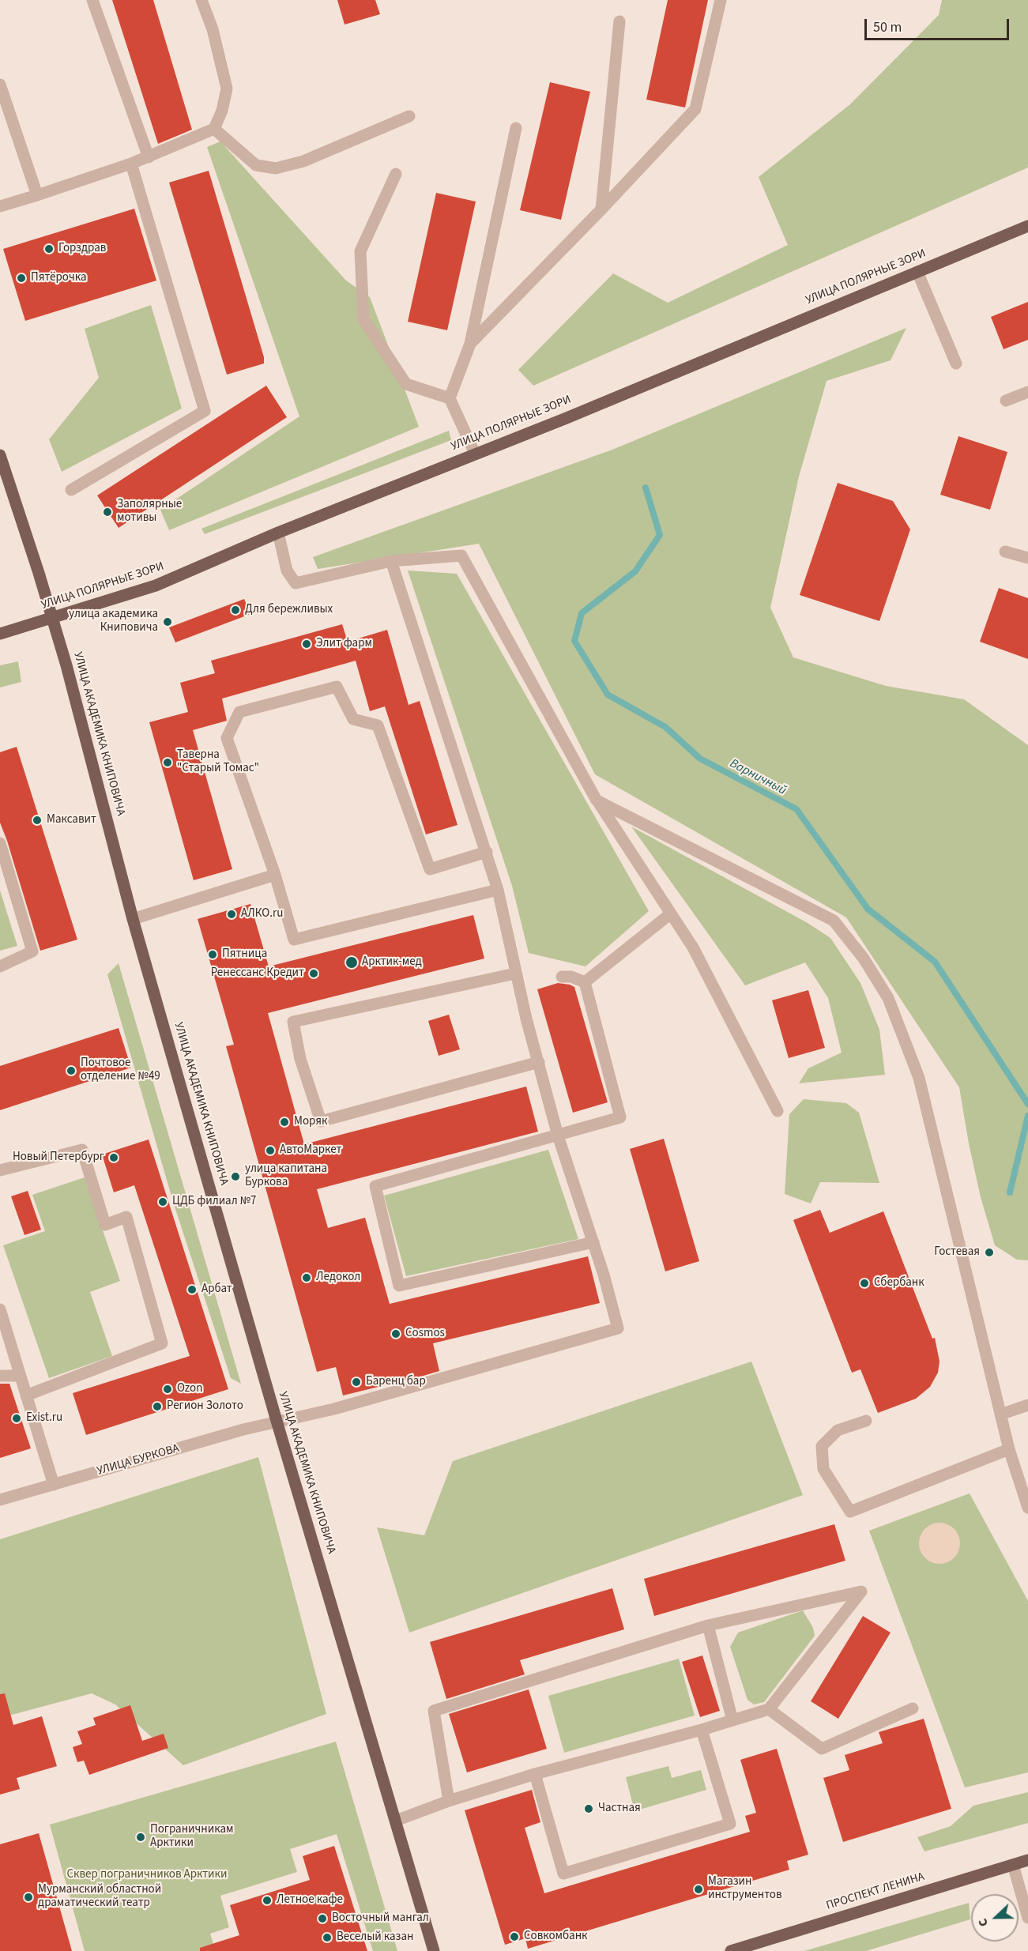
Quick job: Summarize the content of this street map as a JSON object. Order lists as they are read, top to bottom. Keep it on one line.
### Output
{"streets":{"main road":["УЛИЦА ПОЛЯРНЫЕ ЗОРИ","УЛИЦА АКАДЕМИКА КНИПОВИЧА","ПРОСПЕКТ ЛЕНИНА"],"street":["УЛИЦА БУРКОВА"]},"crossings":[["УЛИЦА ПОЛЯРНЫЕ ЗОРИ","УЛИЦА АКАДЕМИКА КНИПОВИЧА"],["УЛИЦА АКАДЕМИКА КНИПОВИЧА","УЛИЦА БУРКОВА"]],"water":["Варничный"],"parks":["Сквер пограничников Арктики"],"places":["Горздрав","Пятёрочка","Заполярные мотивы","Для бережливых","улица академика Книповича","Элит фарм","Таверна \"Старый Томас\"","Максавит","АЛКО.ru","Пятница","Арктик-мед","Ренессанс Кредит","Почтовое отделение №49","Моряк","АвтоМаркет","Новый Петербург","улица капитана Буркова","ЦДБ филиал №7","Гостевая","Ледокол","Сбербанк","Арбат","Cosmos","Баренц бар","Ozon","Регион Золото","Exist.ru","Частная","Пограничникам Арктики","Магазин инструментов","Мурманский областной драматический театр","Летное кафе","Восточный мангал","Совкомбанк","Веселый казан"],"scale_bar":"50 m","north":"left"}
